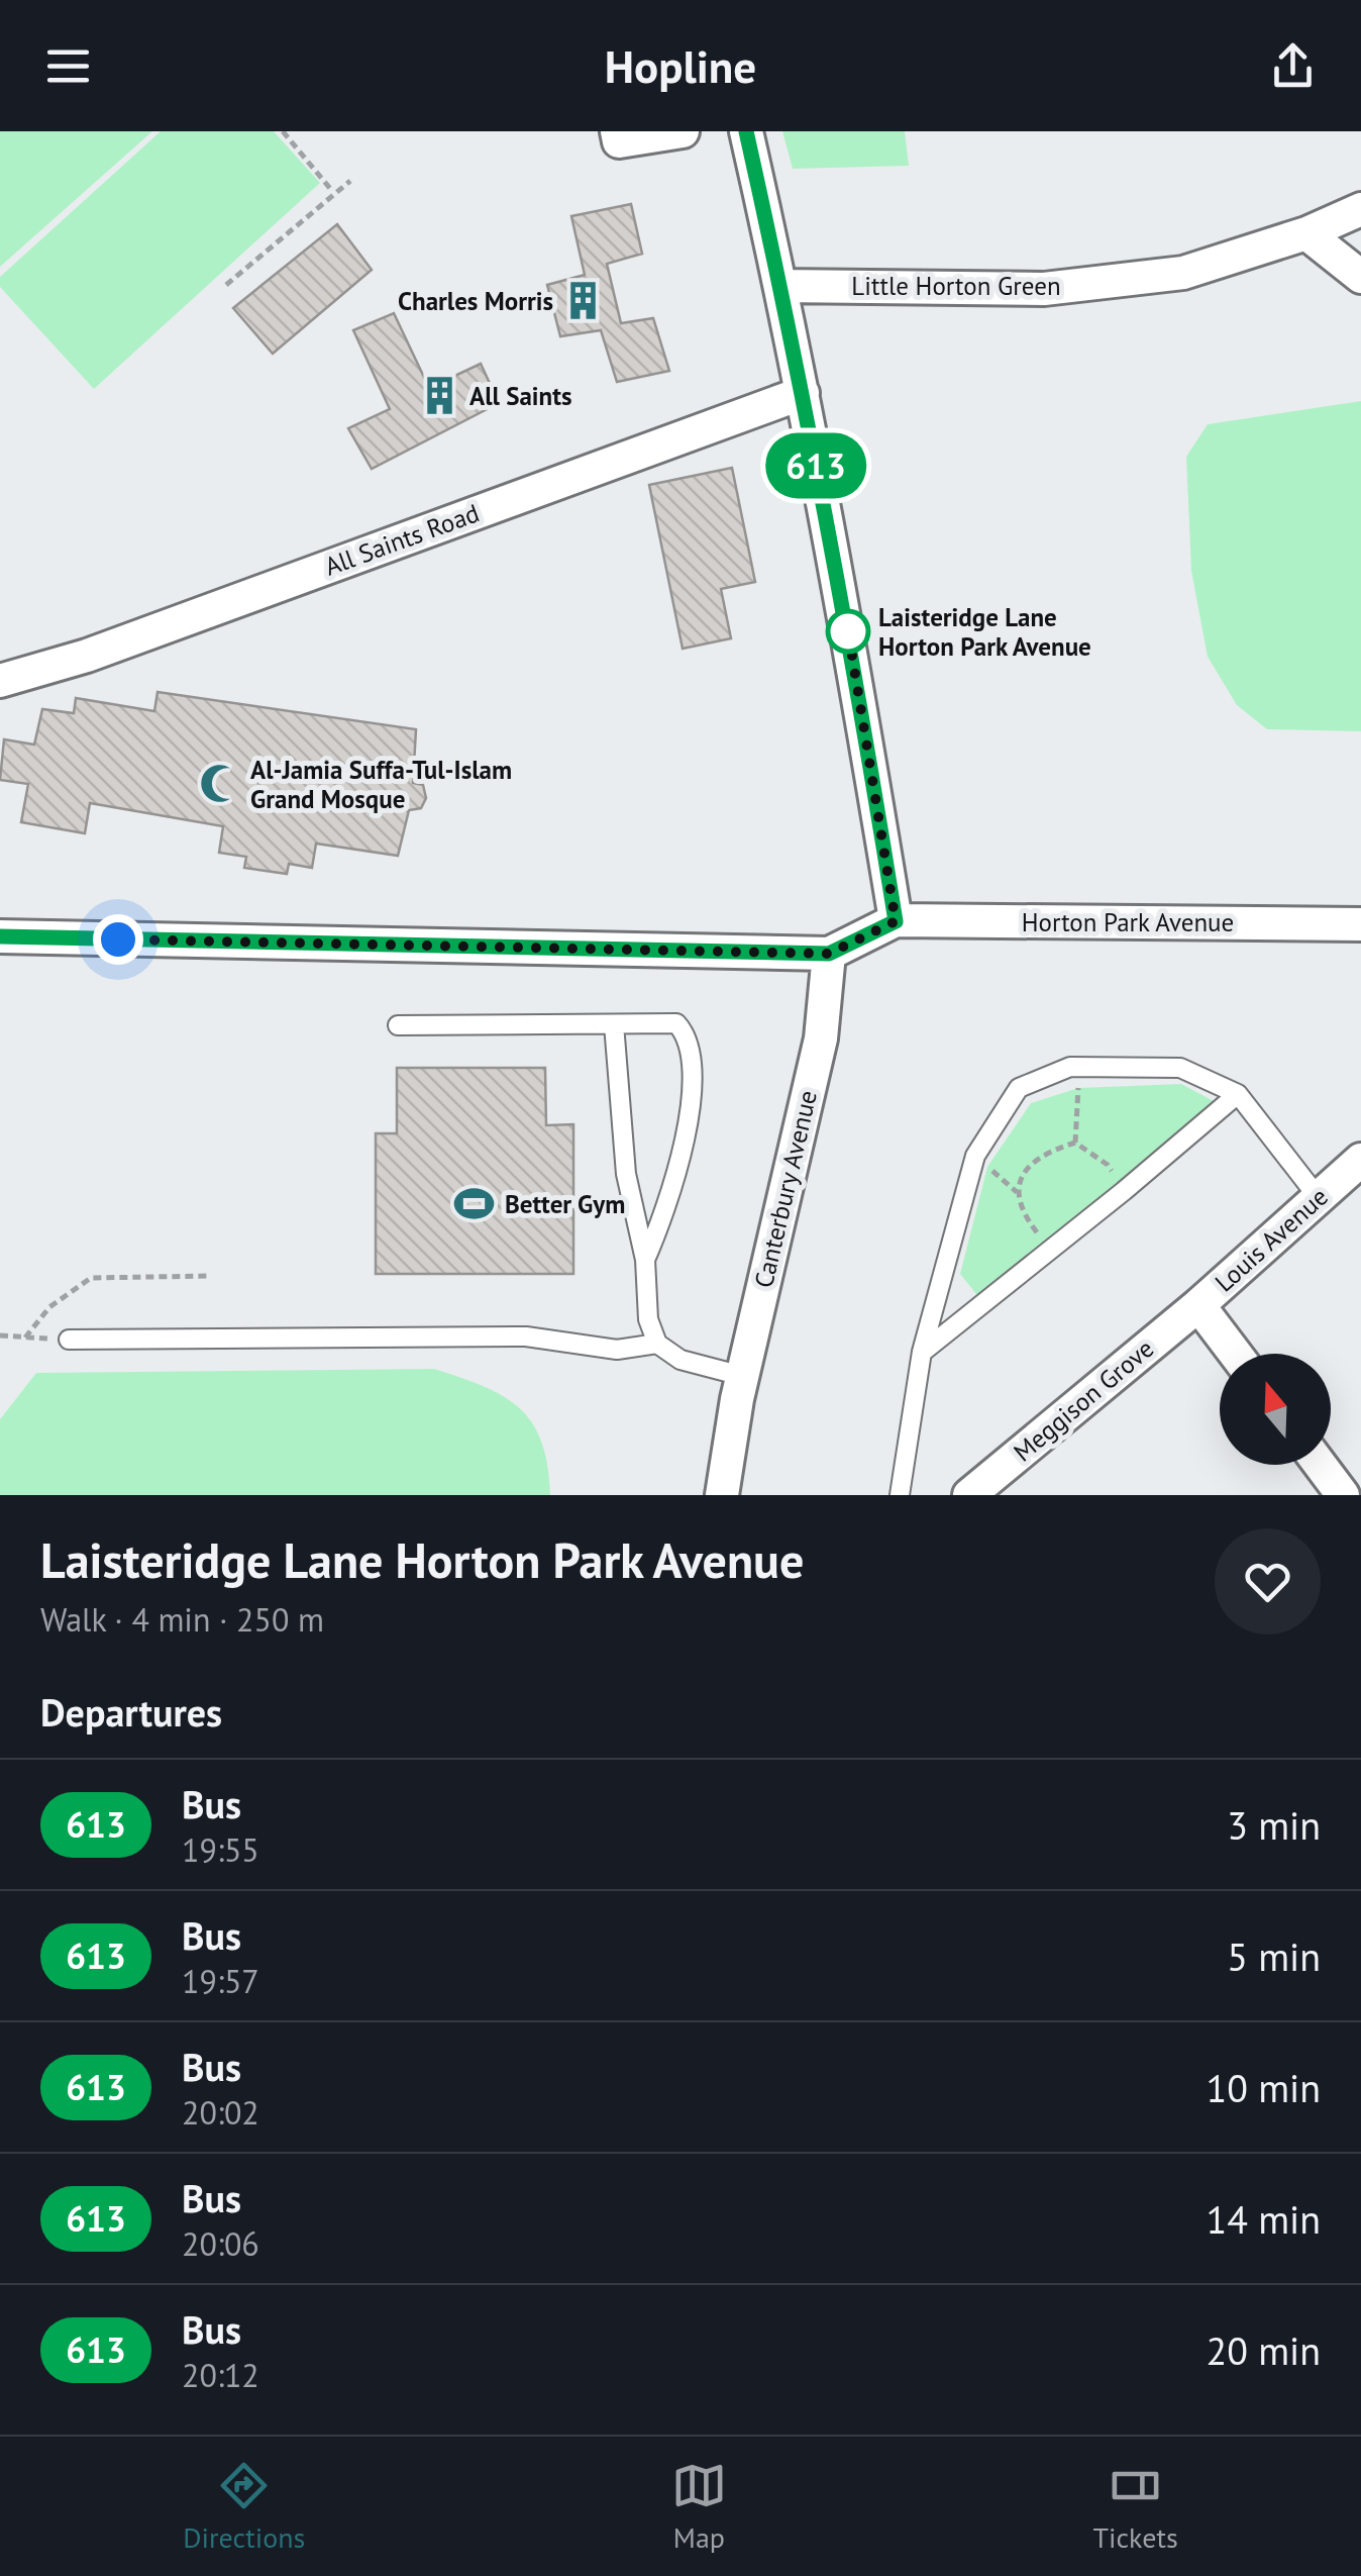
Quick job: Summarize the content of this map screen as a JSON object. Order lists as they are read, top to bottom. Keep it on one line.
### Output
{"streets":{"street":["Little Horton Green","All Saints Road","Horton Park Avenue","Canterbury Avenue","Louis Avenue","Meggison Grove"]},"crossings":[["Louis Avenue","Meggison Grove"]],"places":{"building":["Charles Morris","All Saints"],"other":["Laisteridge Lane Horton Park Avenue"],"mosque":["Al-Jamia Suffa-Tul-Islam Grand Mosque"],"sports":["Better Gym"]},"lines":["bus line 613"],"north":"top","page":{"header":"Hopline","on_map":"613","heading":[["Laisteridge Lane Horton Park Avenue","Walk · 4 min · 250 m"],"Departures"],"list":[{"mark":"613","name":"Bus","note":"19:55","value":"3 min"},{"mark":"613","name":"Bus","note":"19:57","value":"5 min"},{"mark":"613","name":"Bus","note":"20:02","value":"10 min"},{"mark":"613","name":"Bus","note":"20:06","value":"14 min"},{"mark":"613","name":"Bus","note":"20:12","value":"20 min"}],"tabs":["Directions","Map","Tickets"]}}
